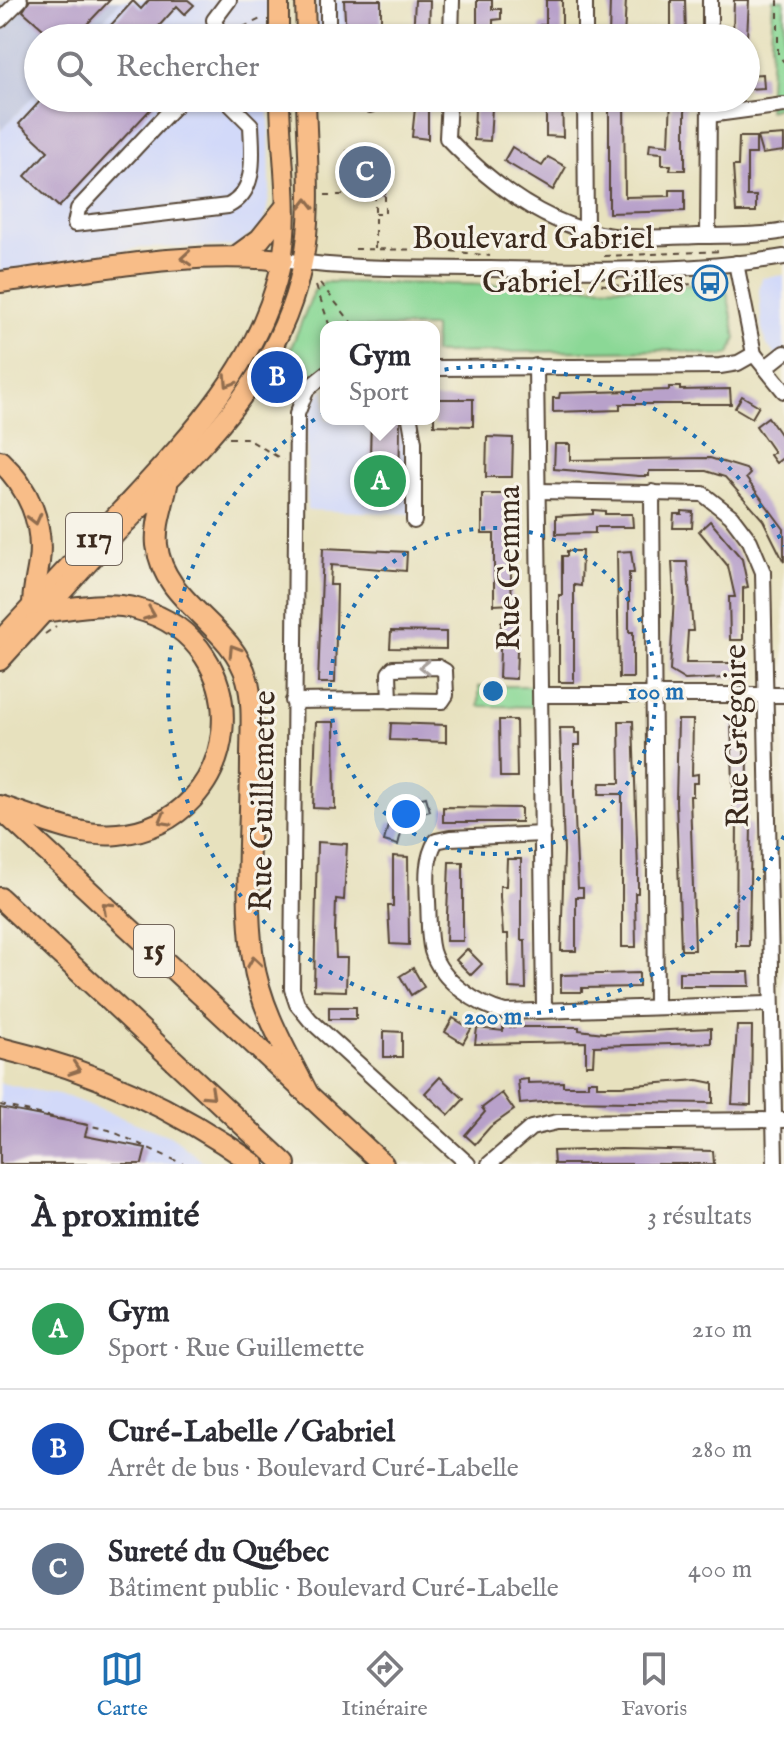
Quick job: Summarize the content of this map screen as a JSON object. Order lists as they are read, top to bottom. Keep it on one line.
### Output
{"streets":{"highway":["15"],"main road":["117"],"street":["Boulevard Gabriel","Rue Gemma","Rue Grégoire","Rue Guillemette"]},"crossings":[["Boulevard Gabriel","117"],["Rue Gemma","Rue Grégoire"]],"places":{"bus stop":["Gabriel / Gilles"]},"page":{"search":"Rechercher","pins":["C","B","A"],"popup":["Gym","Sport"],"heading":["À proximité","3 résultats"],"list":[{"mark":"A","name":"Gym","note":"Sport · Rue Guillemette","value":"210 m"},{"mark":"B","name":"Curé-Labelle / Gabriel","note":"Arrêt de bus · Boulevard Curé-Labelle","value":"280 m"},{"mark":"C","name":"Sureté du Québec","note":"Bâtiment public · Boulevard Curé-Labelle","value":"400 m"}],"nav":["Carte","Itinéraire","Favoris"]},"rings":["100 m","200 m"]}
